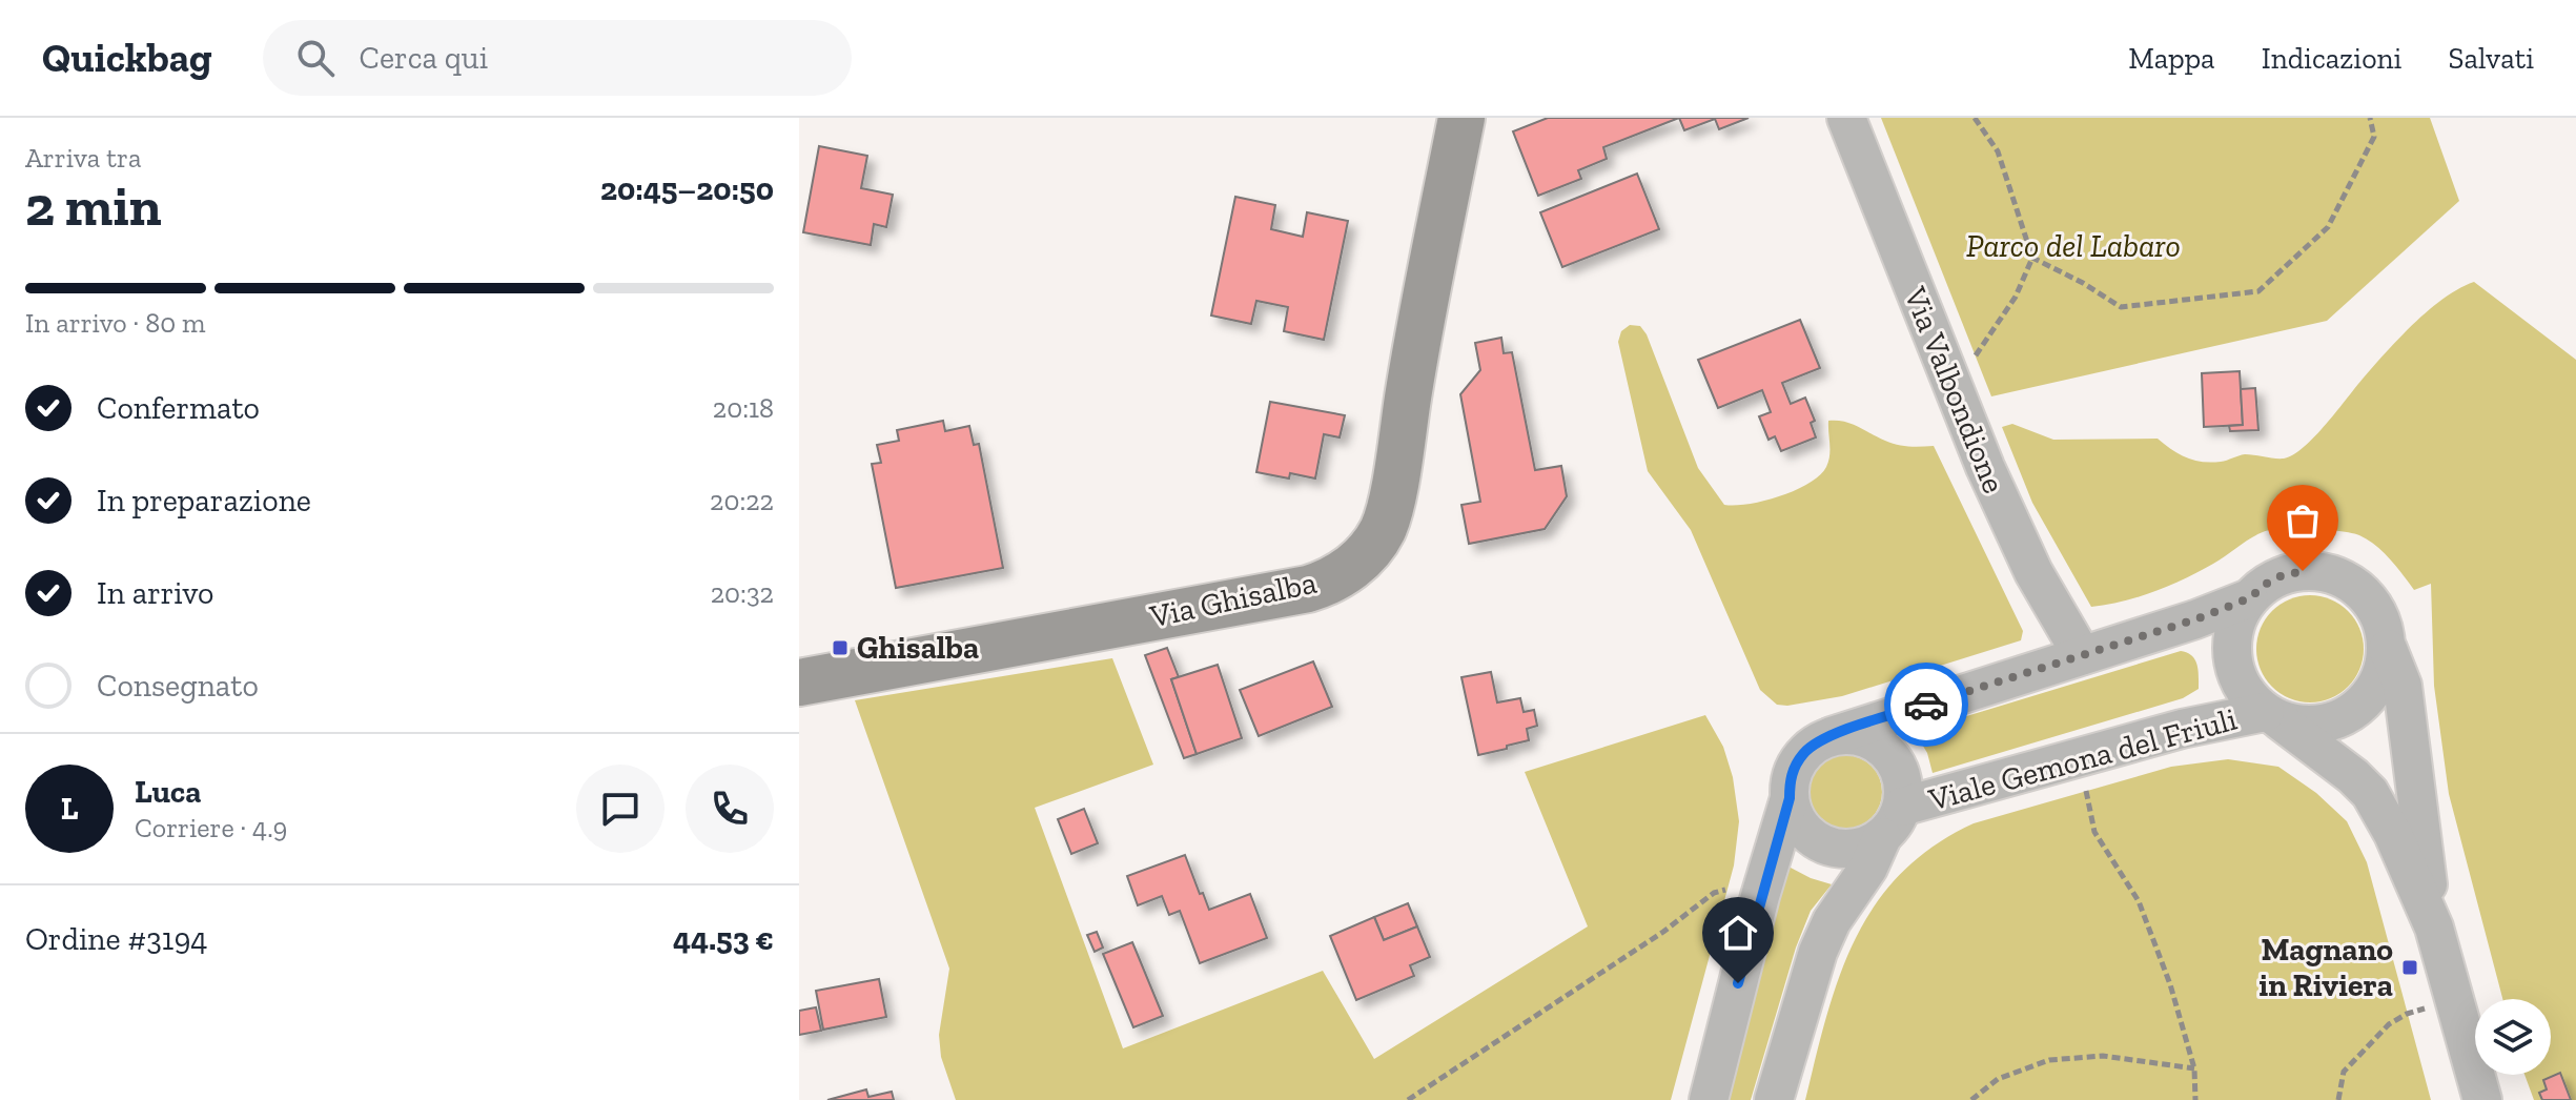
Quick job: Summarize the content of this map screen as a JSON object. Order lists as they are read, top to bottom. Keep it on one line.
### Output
{"streets":{"street":["Via Valbondione","Via Ghisalba","Viale Gemona del Friuli"]},"parks":["Parco del Labaro"],"places":{"transit":["Ghisalba","Magnano in Riviera"]},"page":{"header":"Quickbag","search":"Cerca qui","nav":["Mappa","Indicazioni","Salvati"],"heading":["2 min","Arriva tra","20:45–20:50"],"panel":["Luca","Corriere · 4.9","Ordine #3194","44.53 €"],"bar":"In arrivo · 80 m","list":[["Confermato","20:18"],["In preparazione","20:22"],["In arrivo","20:32"],"Consegnato"],"round":"L"}}
